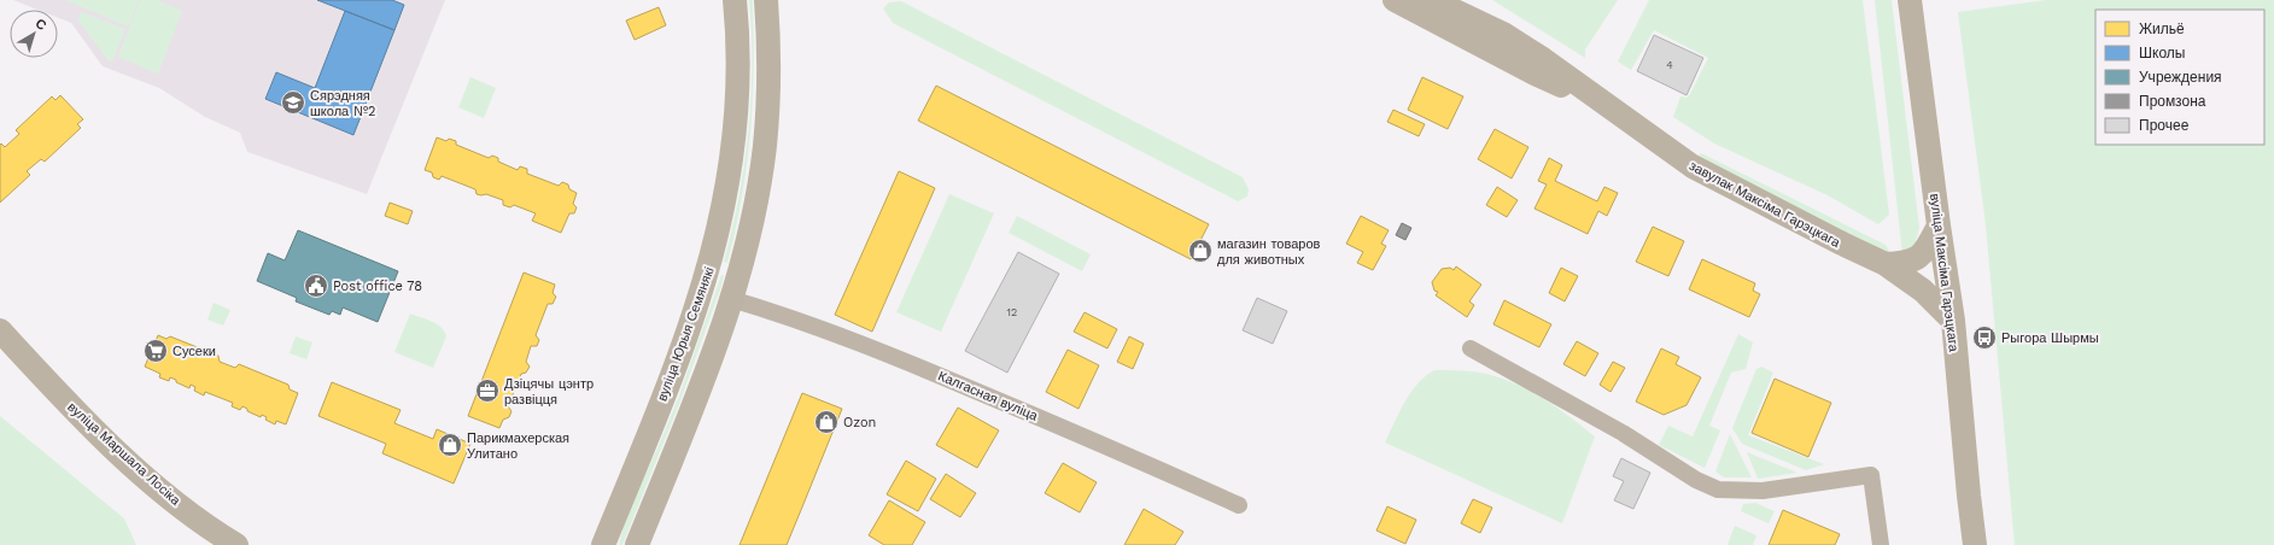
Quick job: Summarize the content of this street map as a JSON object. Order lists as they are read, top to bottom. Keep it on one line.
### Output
{"streets":{"main road":["завулак Максіма Гарэцкага","вуліца Максіма Гарэцкага","вуліца Юрыя Семянякі","вуліца Маршала Лосіка"],"street":["Калгасная вуліца"]},"crossings":[["завулак Максіма Гарэцкага","вуліца Максіма Гарэцкага"]],"places":{"school or university":["Сярэдняя школа №2"],"shop":["магазин товаров для животных","Ozon","Парикмахерская Улитано"],"public building":["Post office 78"],"bus stop":["Рыгора Шырмы"],"supermarket":["Сусеки"],"office":["Дзіцячы цэнтр развіцця"]},"house_numbers":["4","12"],"legend":["Жильё","Школы","Учреждения","Промзона","Прочее"],"north":"top right"}
